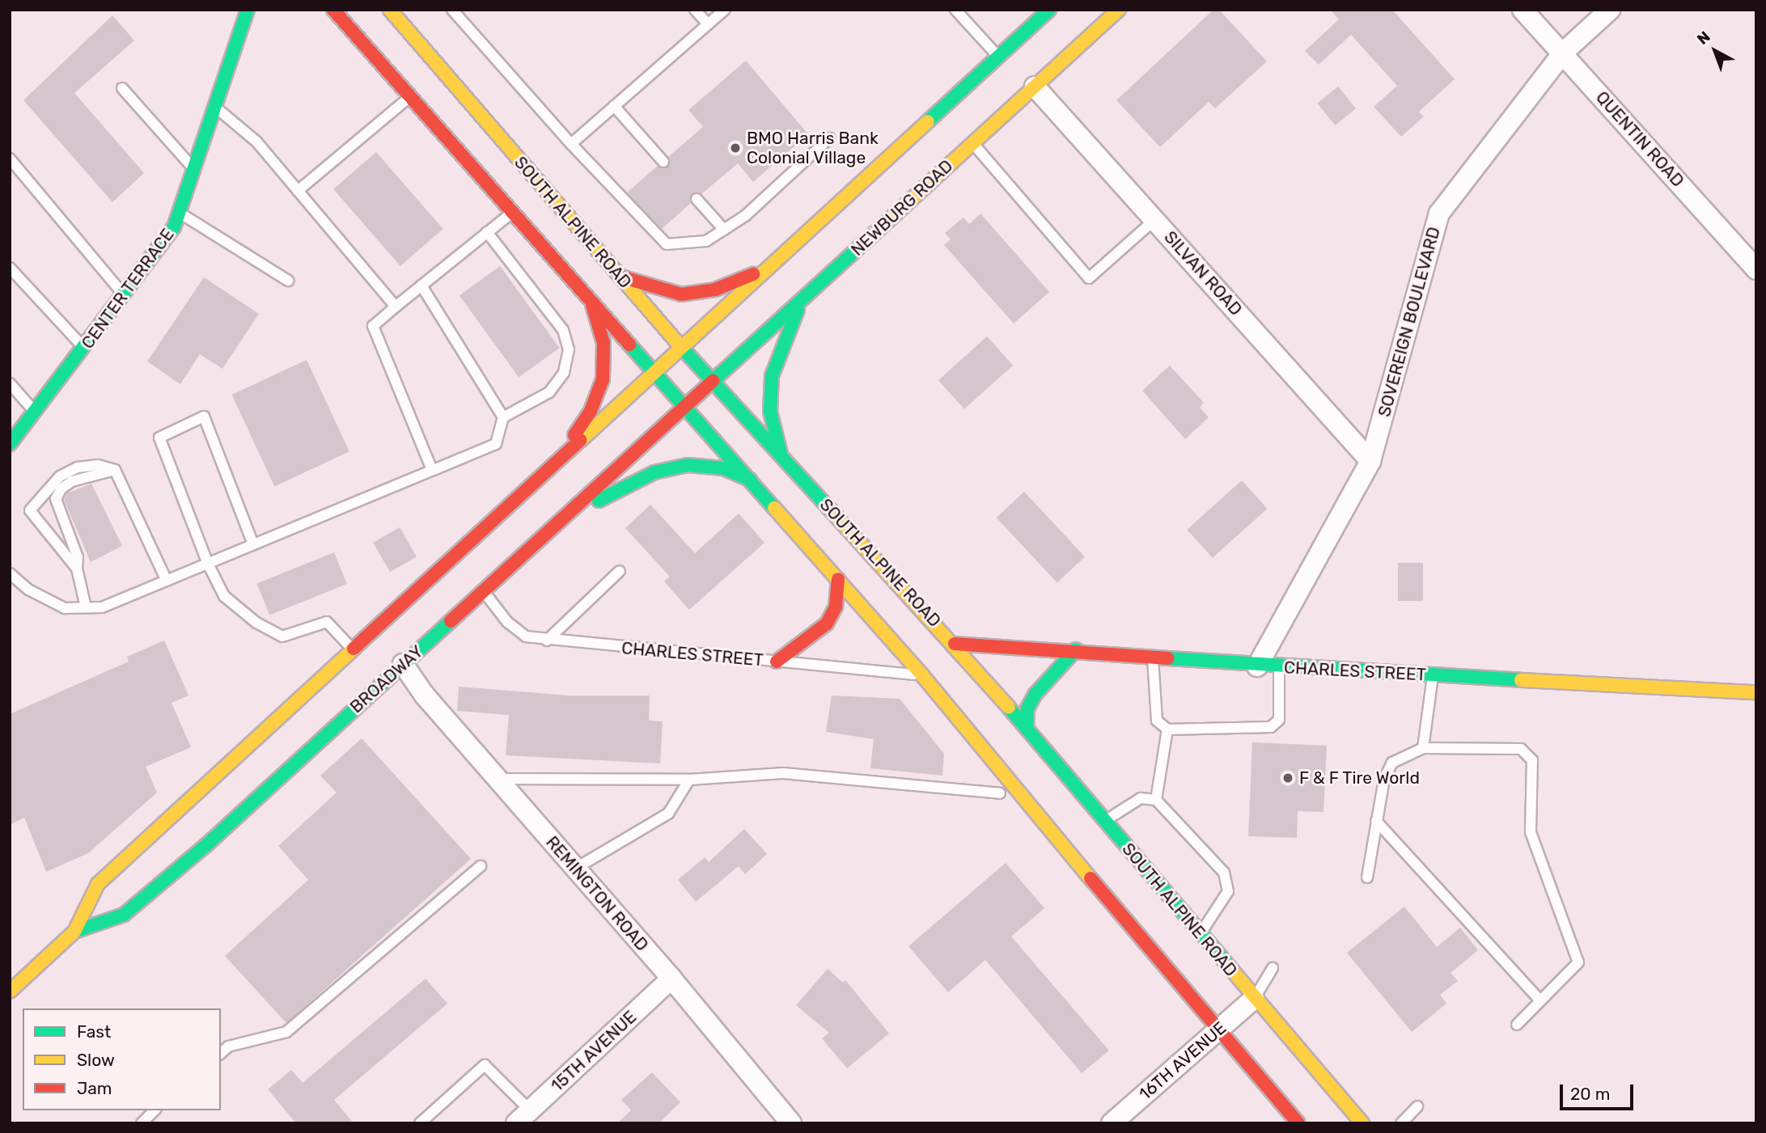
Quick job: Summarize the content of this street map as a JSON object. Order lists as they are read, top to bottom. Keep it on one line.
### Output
{"streets":{"main road":["NEWBURG ROAD","SOUTH ALPINE ROAD","CENTER TERRACE","CHARLES STREET","BROADWAY"],"street":["QUENTIN ROAD","SILVAN ROAD","SOVEREIGN BOULEVARD","REMINGTON ROAD","15TH AVENUE","16TH AVENUE"]},"crossings":[["QUENTIN ROAD","SOVEREIGN BOULEVARD"],["NEWBURG ROAD","SOUTH ALPINE ROAD"],["NEWBURG ROAD","SILVAN ROAD"],["NEWBURG ROAD","BROADWAY"],["SOUTH ALPINE ROAD","CHARLES STREET"],["SOUTH ALPINE ROAD","16TH AVENUE"],["SILVAN ROAD","SOVEREIGN BOULEVARD"],["SOVEREIGN BOULEVARD","CHARLES STREET"],["CHARLES STREET","BROADWAY"],["BROADWAY","REMINGTON ROAD"],["REMINGTON ROAD","15TH AVENUE"]],"places":["BMO Harris Bank Colonial Village","F & F Tire World"],"legend":["Fast","Slow","Jam"],"scale_bar":"20 m","north":"top left"}
